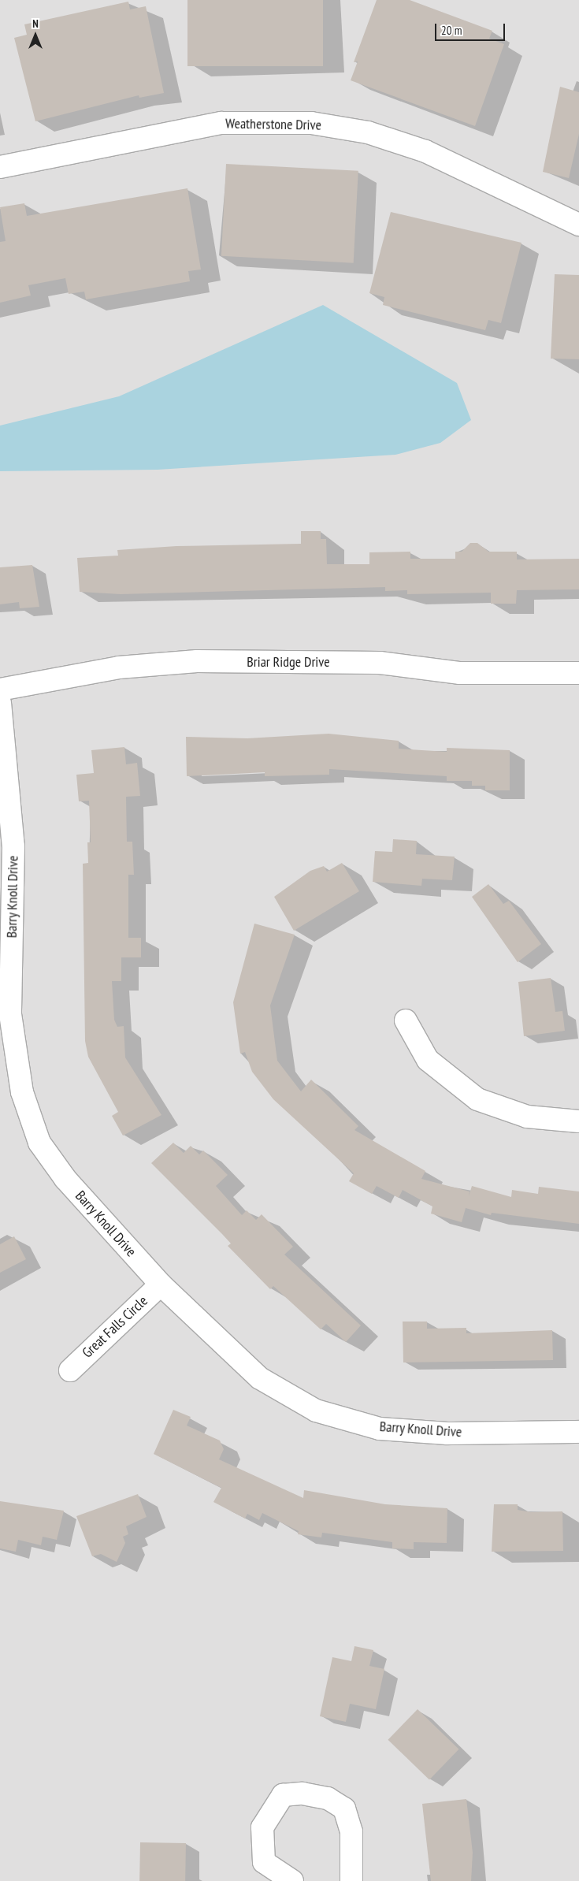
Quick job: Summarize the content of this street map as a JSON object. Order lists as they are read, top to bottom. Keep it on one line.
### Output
{"streets":{"street":["Weatherstone Drive","Briar Ridge Drive","Barry Knoll Drive","Great Falls Circle"]},"crossings":[["Barry Knoll Drive","Great Falls Circle"]],"scale_bar":"20 m","north":"top"}
